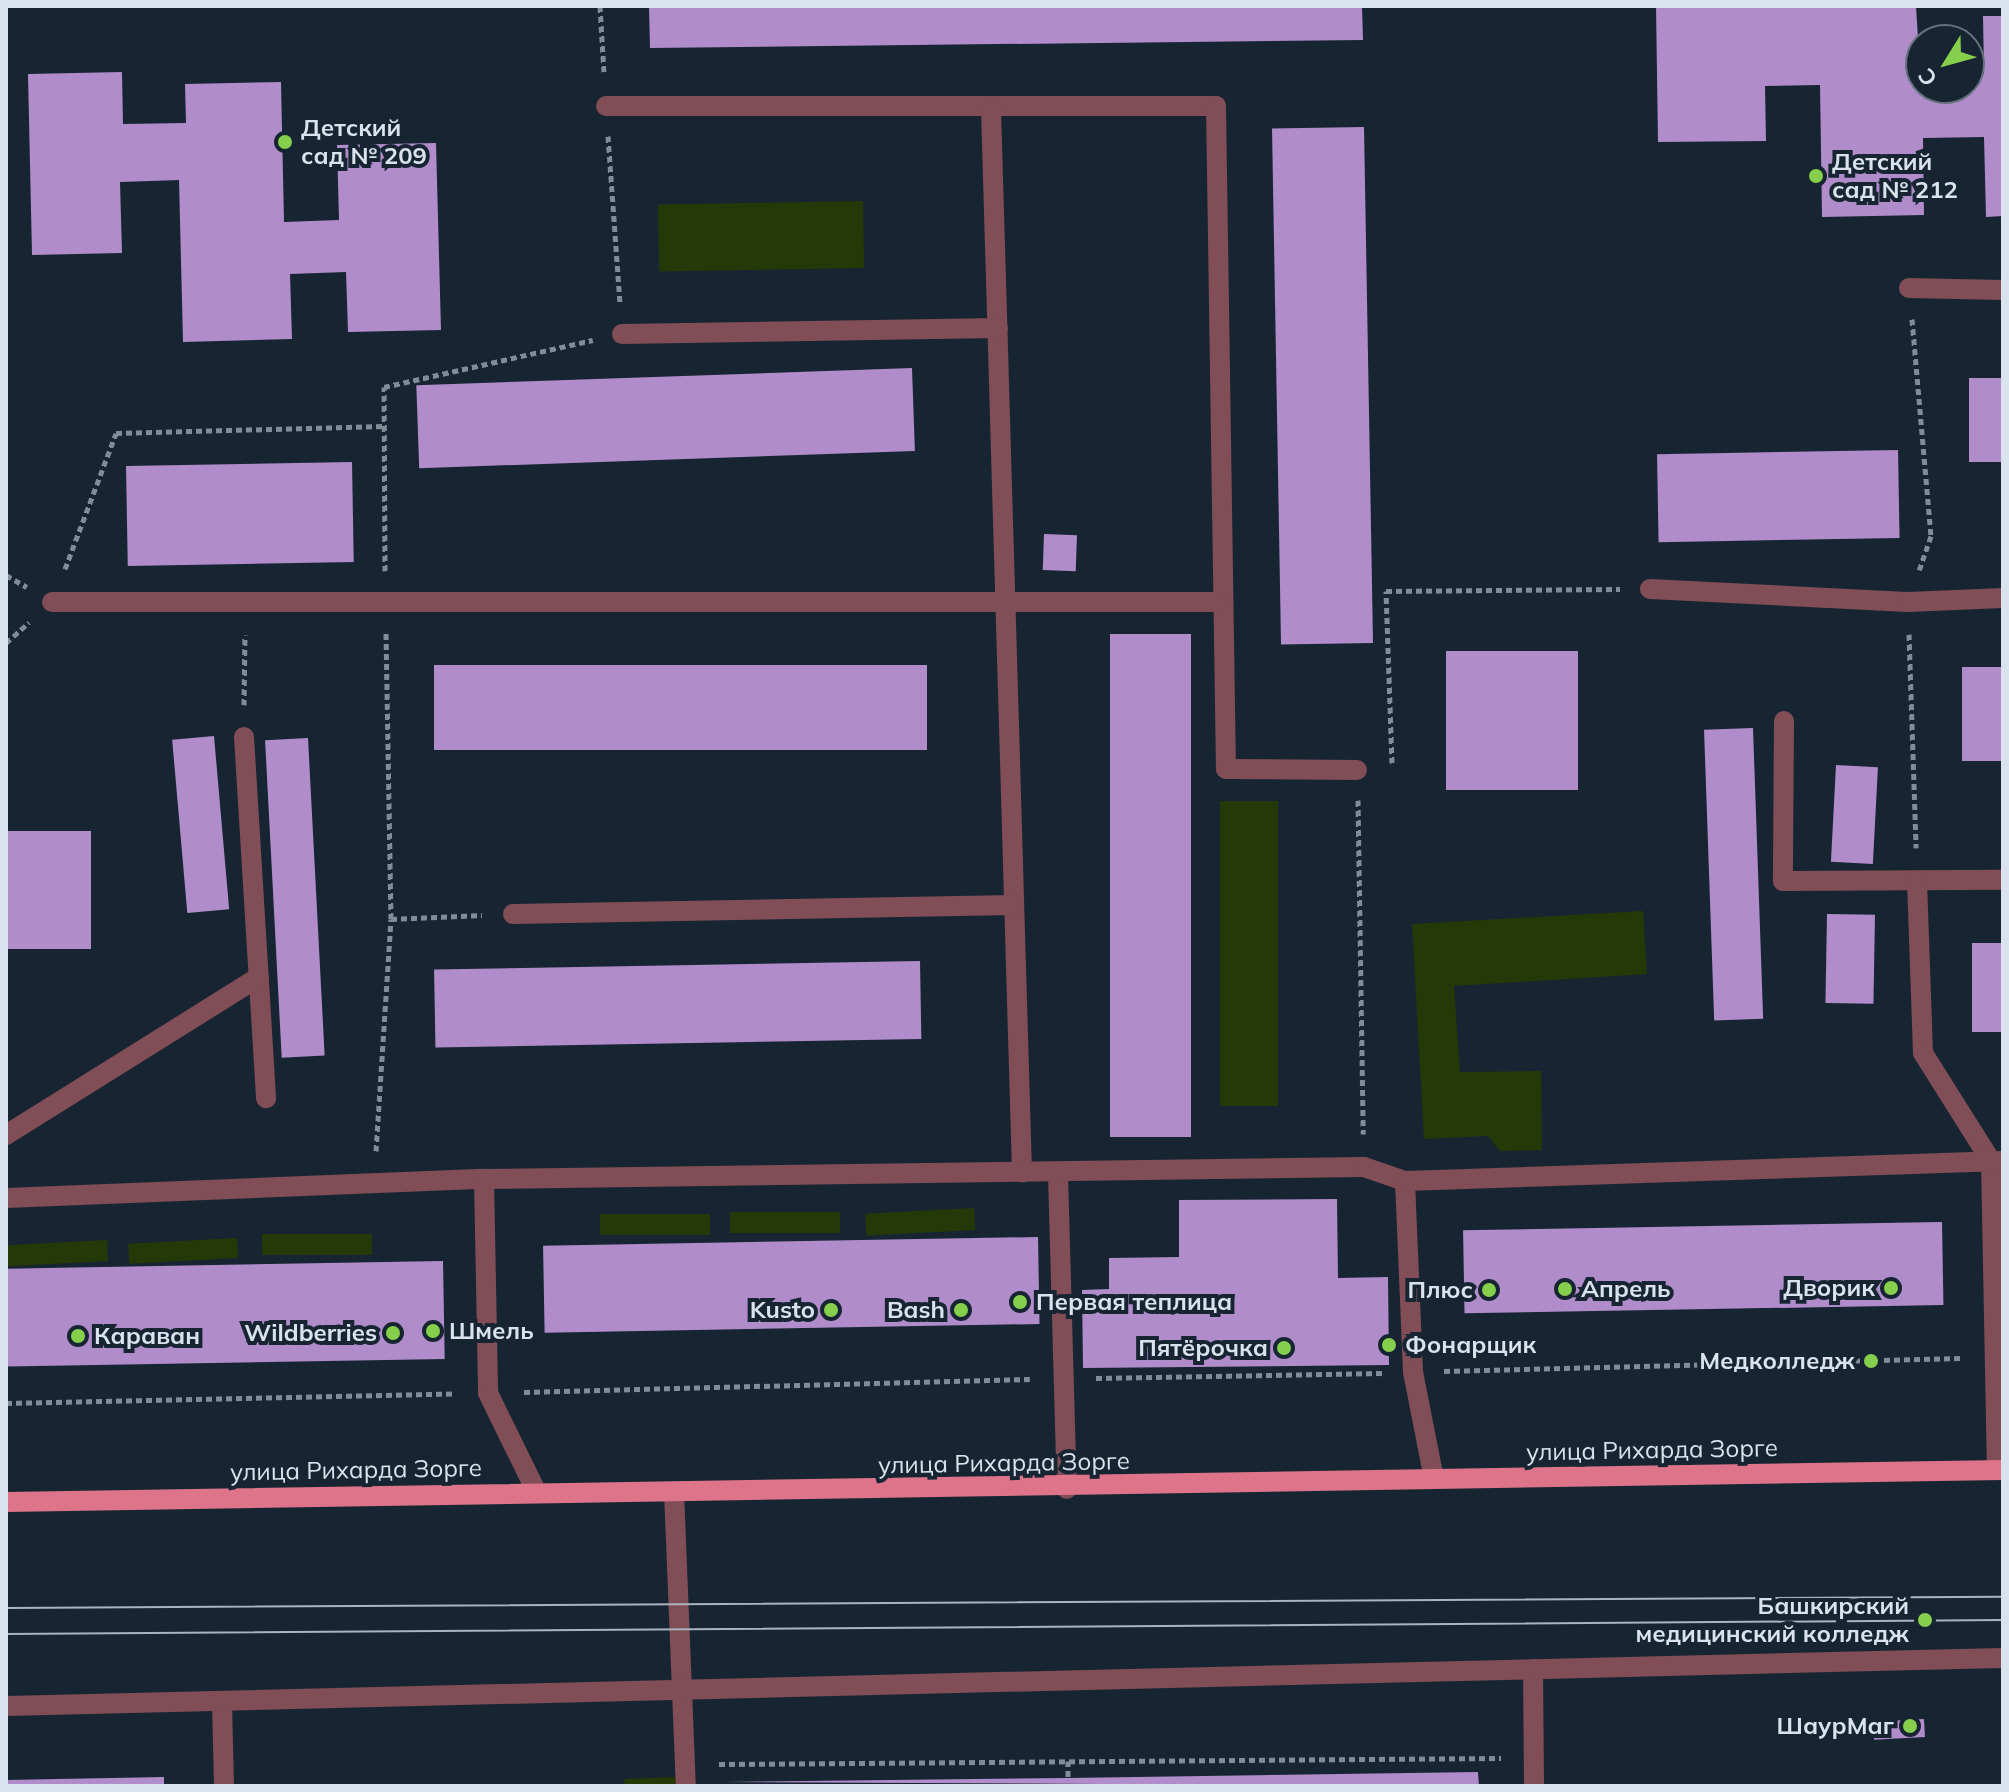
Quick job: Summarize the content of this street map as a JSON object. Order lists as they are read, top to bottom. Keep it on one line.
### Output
{"streets":{"main road":["улица Рихарда Зорге"]},"places":["Детский сад № 209","Детский сад № 212","Дворик","Апрель","Плюс","Первая теплица","Kusto","Bash","Шмель","Wildberries","Караван","Фонарщик","Пятёрочка","Медколледж","Башкирский медицинский колледж","ШаурМаг"],"north":"bottom left"}
